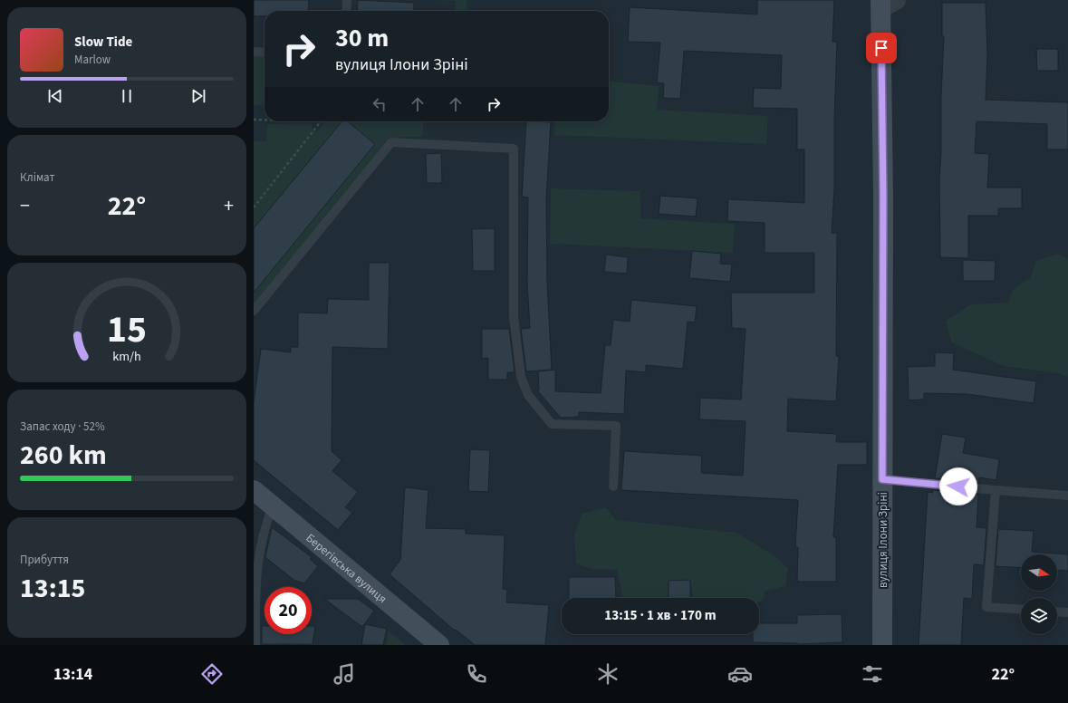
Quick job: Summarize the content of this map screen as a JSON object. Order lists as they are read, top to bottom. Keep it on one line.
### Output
{"streets":{"main road":["вулиця Ілони Зріні","Берегівська вулиця"]},"north":"right","page":{"turn":["30 m","вулиця Ілони Зріні"],"song":["Slow Tide","Marlow"],"tile":["Клімат",["Запас ходу · 52%","260 km"],["Прибуття","13:15"]],"heat":["−","22°","+"],"limit":"20","trip":"13:15 · 1 хв · 170 m","tabs":["13:14","22°"],"gauge":["15","km/h"]}}
